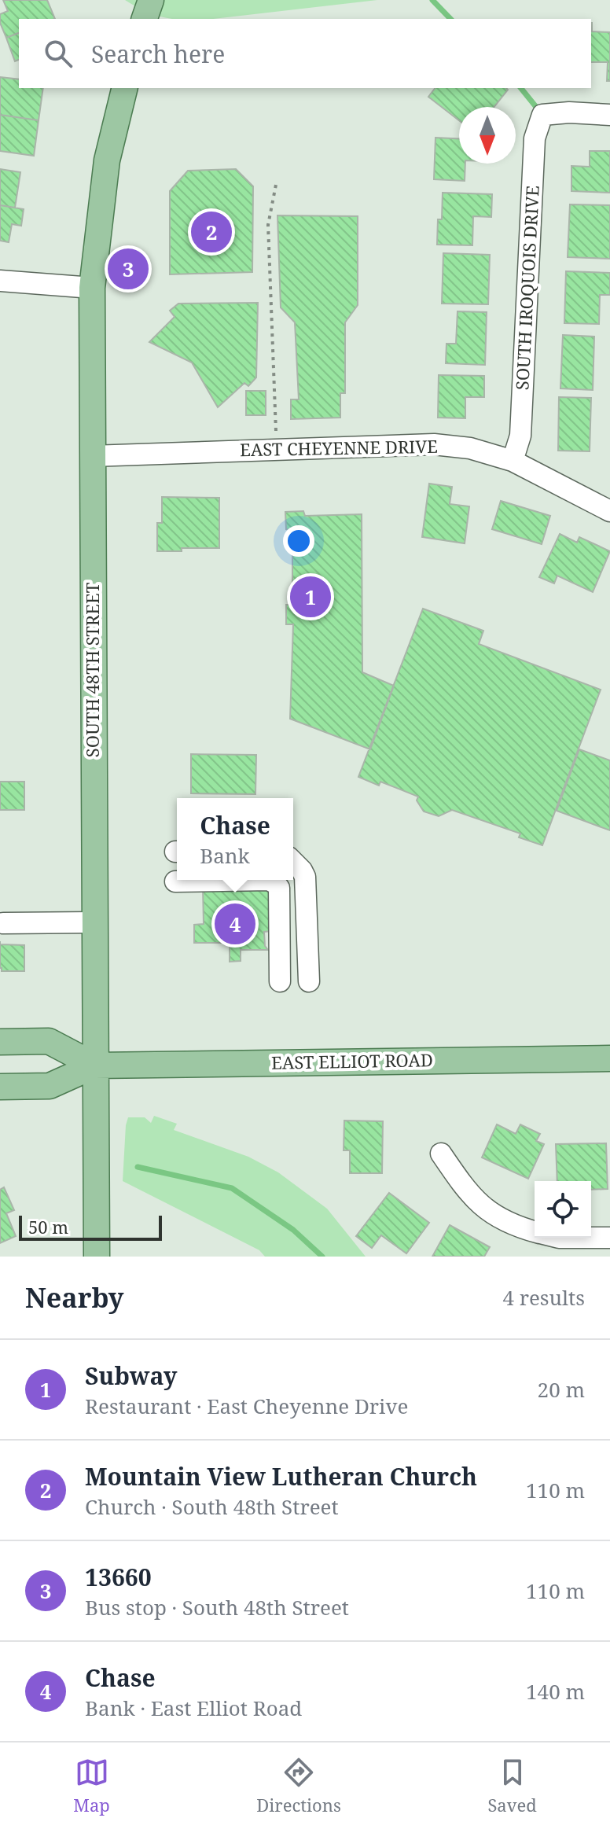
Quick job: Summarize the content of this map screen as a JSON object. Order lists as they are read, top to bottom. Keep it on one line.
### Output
{"streets":{"main road":["SOUTH 48TH STREET","EAST ELLIOT ROAD"],"street":["SOUTH IROQUOIS DRIVE","EAST CHEYENNE DRIVE"]},"crossings":[["SOUTH IROQUOIS DRIVE","EAST CHEYENNE DRIVE"],["EAST CHEYENNE DRIVE","SOUTH 48TH STREET"],["SOUTH 48TH STREET","EAST ELLIOT ROAD"]],"scale_bar":"50 m","north":"bottom","page":{"search":"Search here","pins":["2","3","1","4"],"popup":["Chase","Bank"],"scale":"50 m","heading":["Nearby","4 results"],"list":[{"mark":"1","name":"Subway","note":"Restaurant · East Cheyenne Drive","value":"20 m"},{"mark":"2","name":"Mountain View Lutheran Church","note":"Church · South 48th Street","value":"110 m"},{"mark":"3","name":"13660","note":"Bus stop · South 48th Street","value":"110 m"},{"mark":"4","name":"Chase","note":"Bank · East Elliot Road","value":"140 m"}],"nav":["Map","Directions","Saved"]}}
